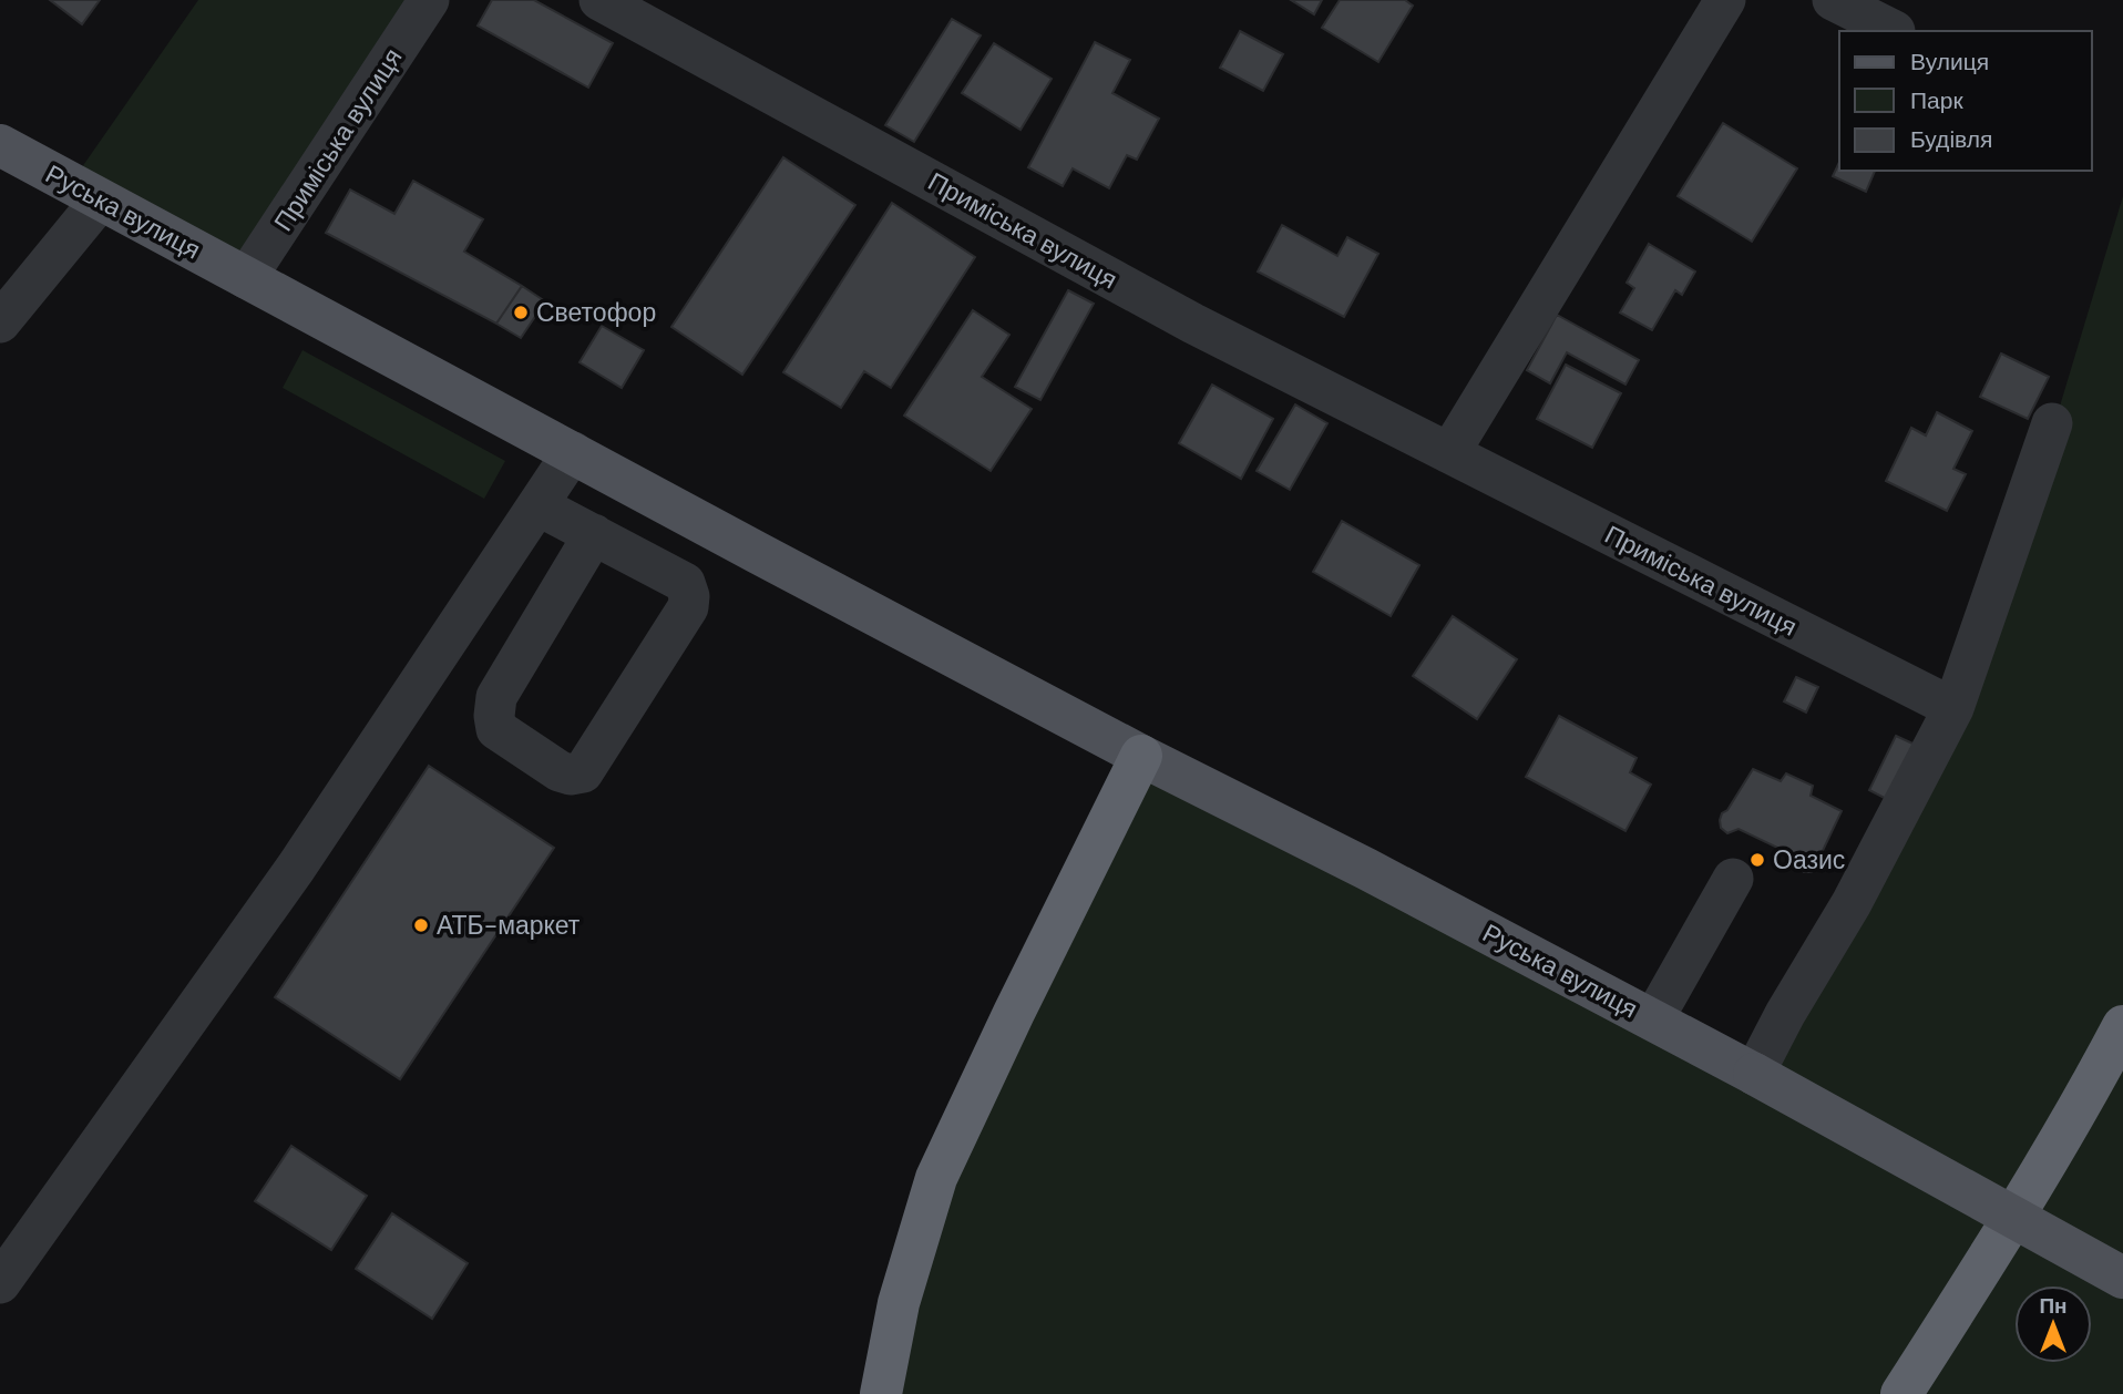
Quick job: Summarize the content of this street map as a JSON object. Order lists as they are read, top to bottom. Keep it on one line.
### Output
{"streets":{"main road":["Руська вулиця"],"street":["Приміська вулиця"]},"crossings":[["Приміська вулиця","Руська вулиця"]],"places":["Светофор","Оазис","АТБ-маркет"],"legend":["Вулиця","Парк","Будівля"],"north":"top"}
